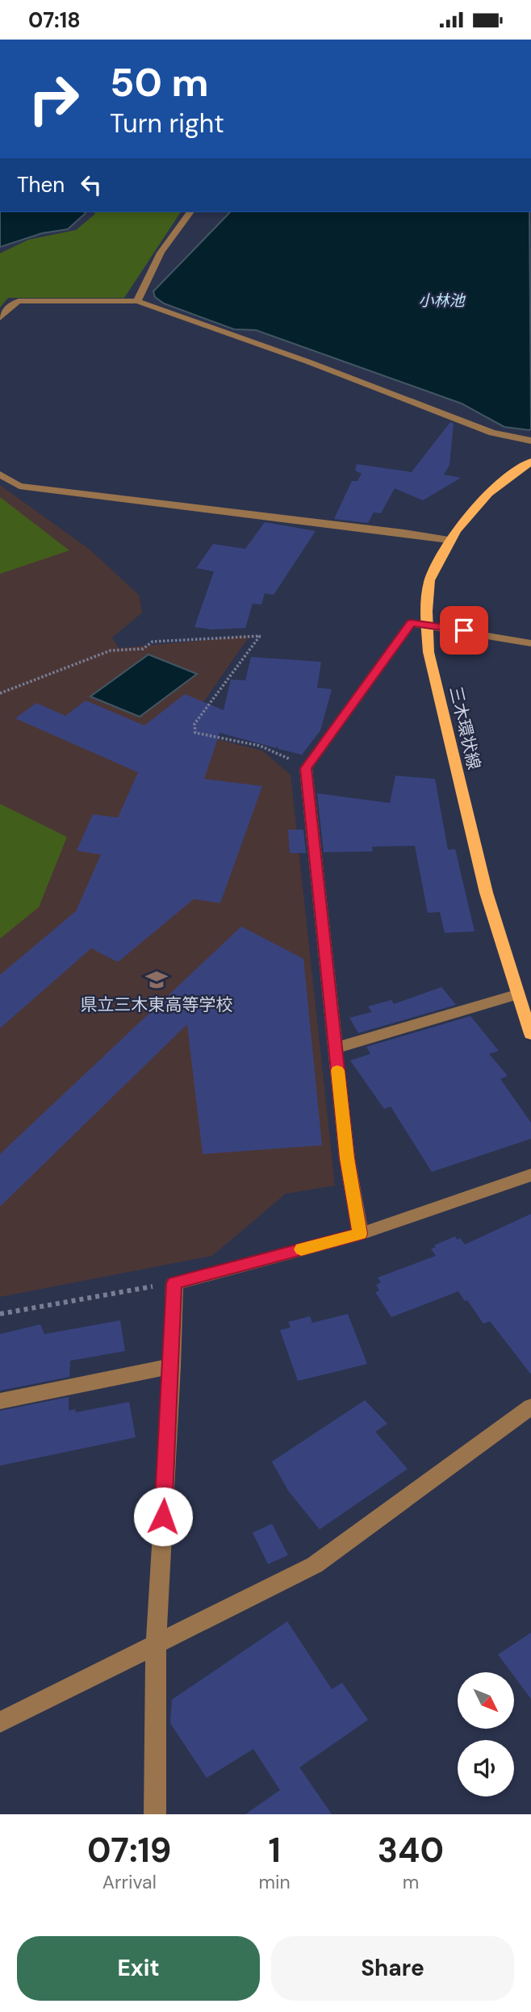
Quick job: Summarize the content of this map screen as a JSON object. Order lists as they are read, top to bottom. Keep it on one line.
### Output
{"streets":{"main road":["三木環状線"]},"water":["小林池"],"places":{"school or university":["県立三木東高等学校"]},"north":"bottom right","page":{"status":"07:18","turn":["50 m","Turn right"],"then":"Then","eta":["07:19","Arrival","1","min","340","m"],"buttons":["Exit","Share"]}}
